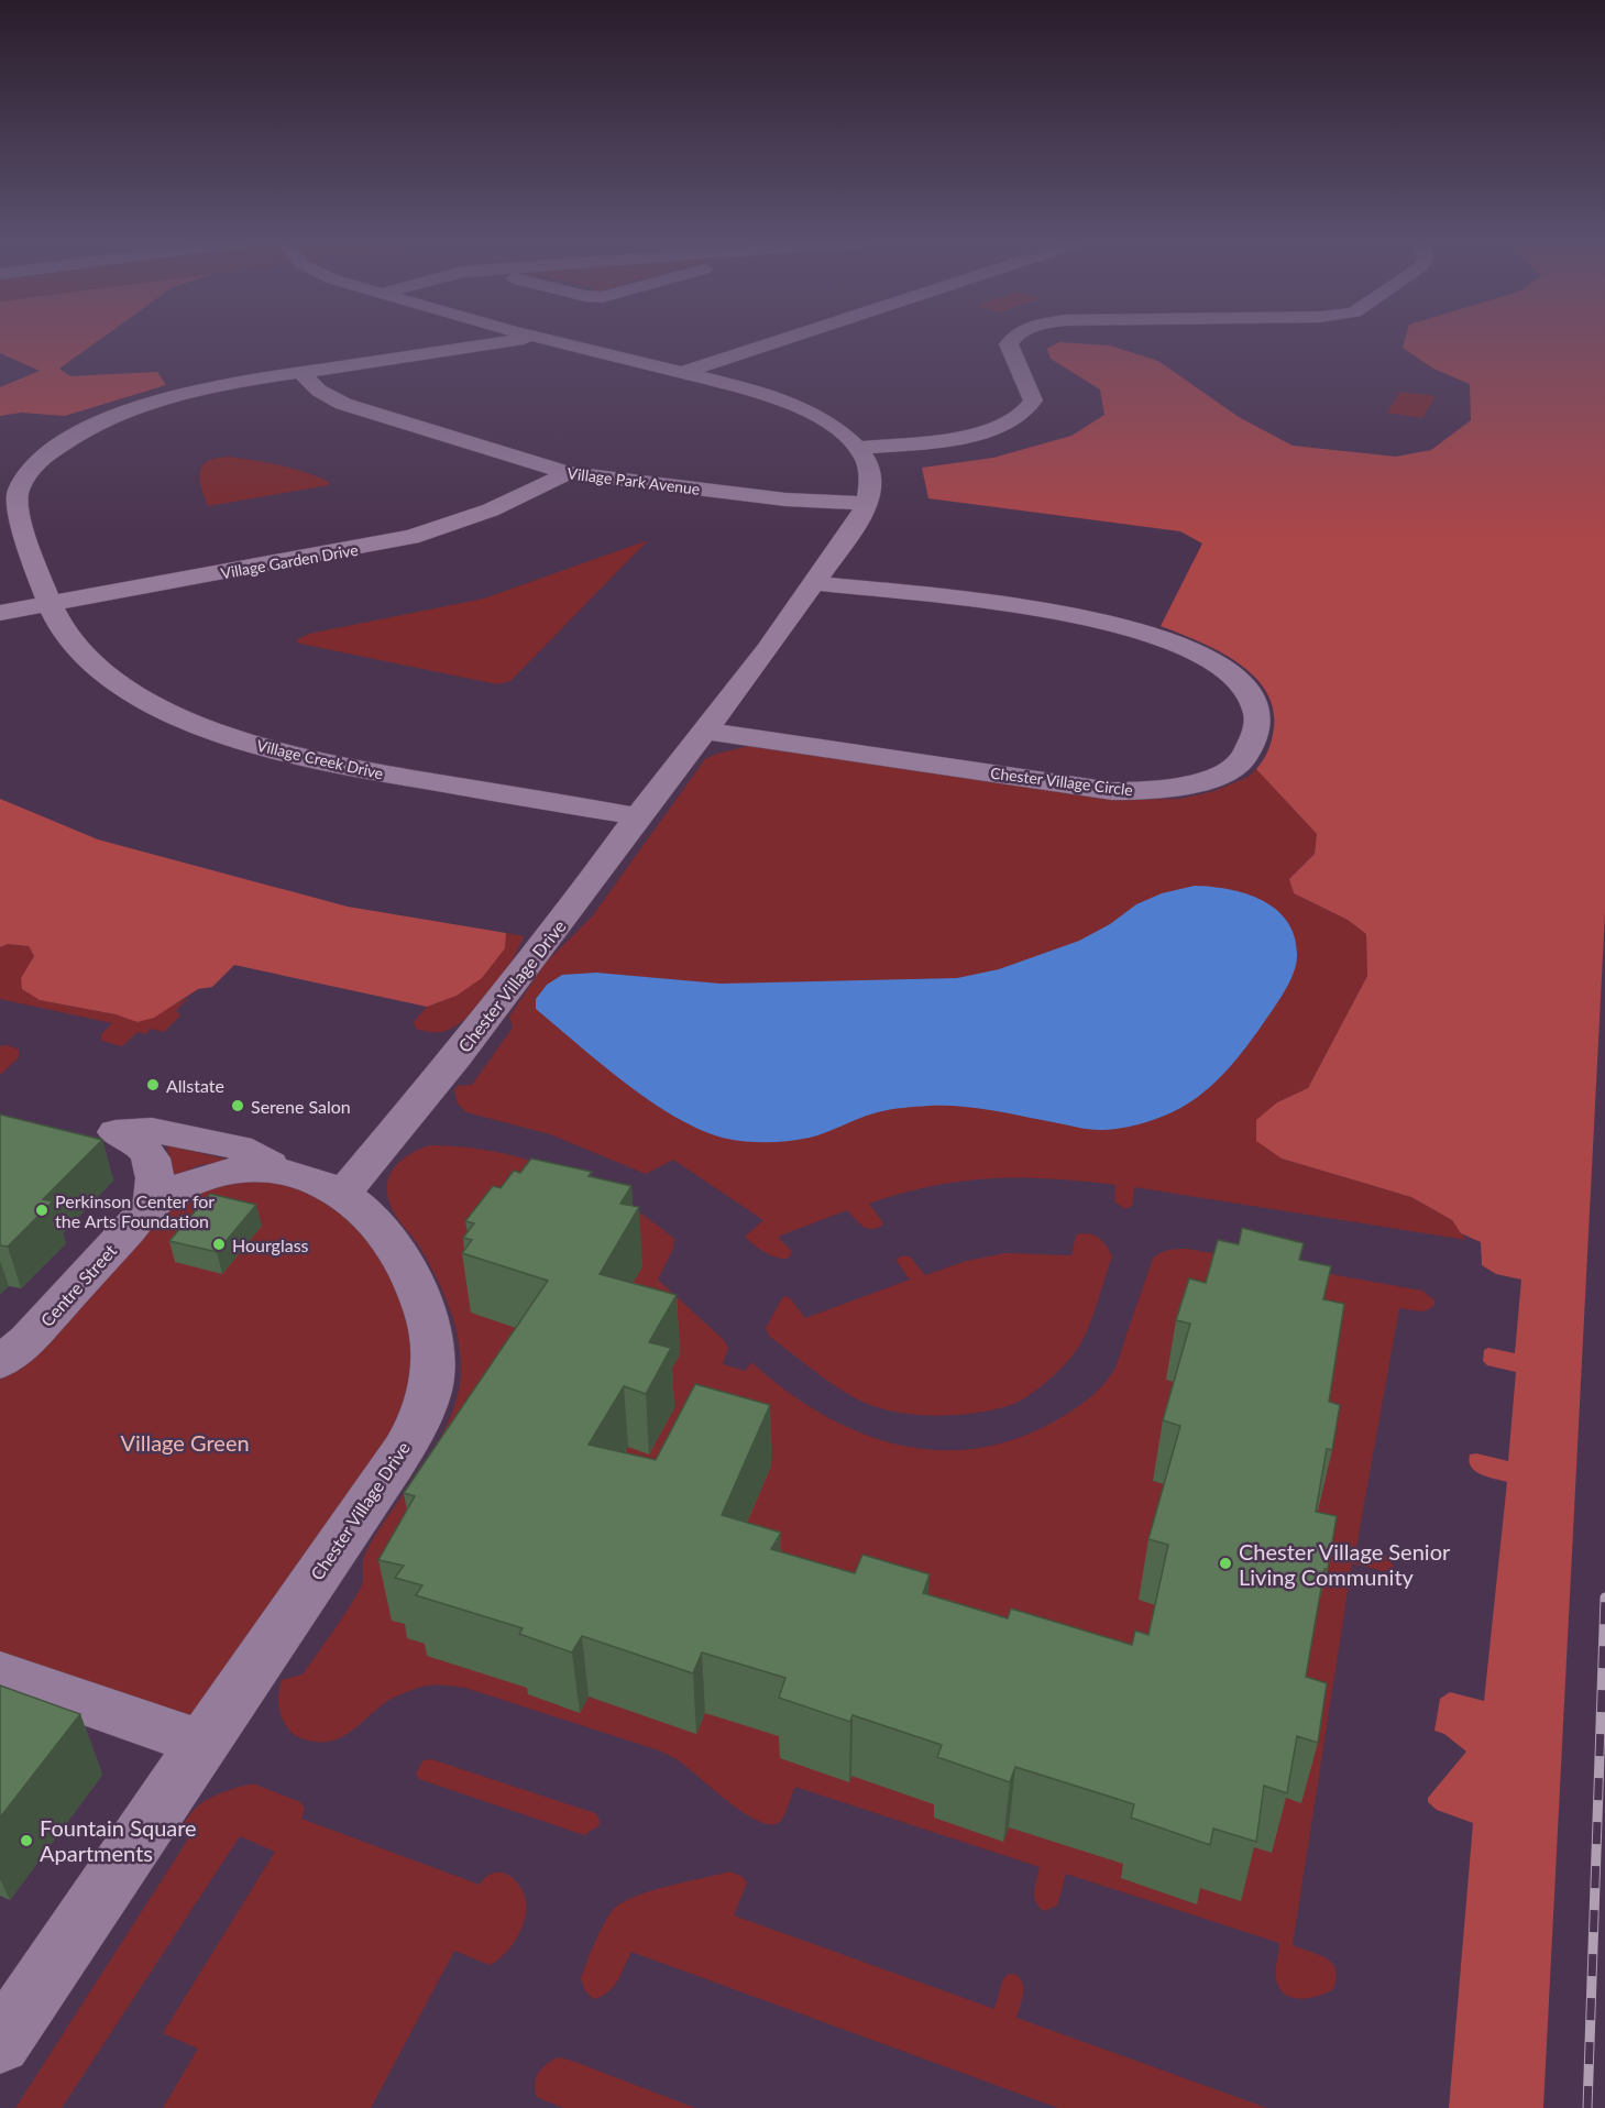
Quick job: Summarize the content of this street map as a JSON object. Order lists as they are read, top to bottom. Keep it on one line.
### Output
{"streets":{"street":["Village Park Avenue","Village Garden Drive","Village Creek Drive","Chester Village Circle","Chester Village Drive","Centre Street"]},"crossings":[["Village Park Avenue","Village Garden Drive"],["Village Park Avenue","Village Creek Drive"],["Village Park Avenue","Chester Village Drive"],["Village Garden Drive","Village Creek Drive"],["Village Creek Drive","Chester Village Drive"],["Chester Village Circle","Chester Village Drive"]],"parks":["Village Green"],"places":["Allstate","Serene Salon","Perkinson Center for the Arts Foundation","Hourglass","Chester Village Senior Living Community","Fountain Square Apartments"]}
